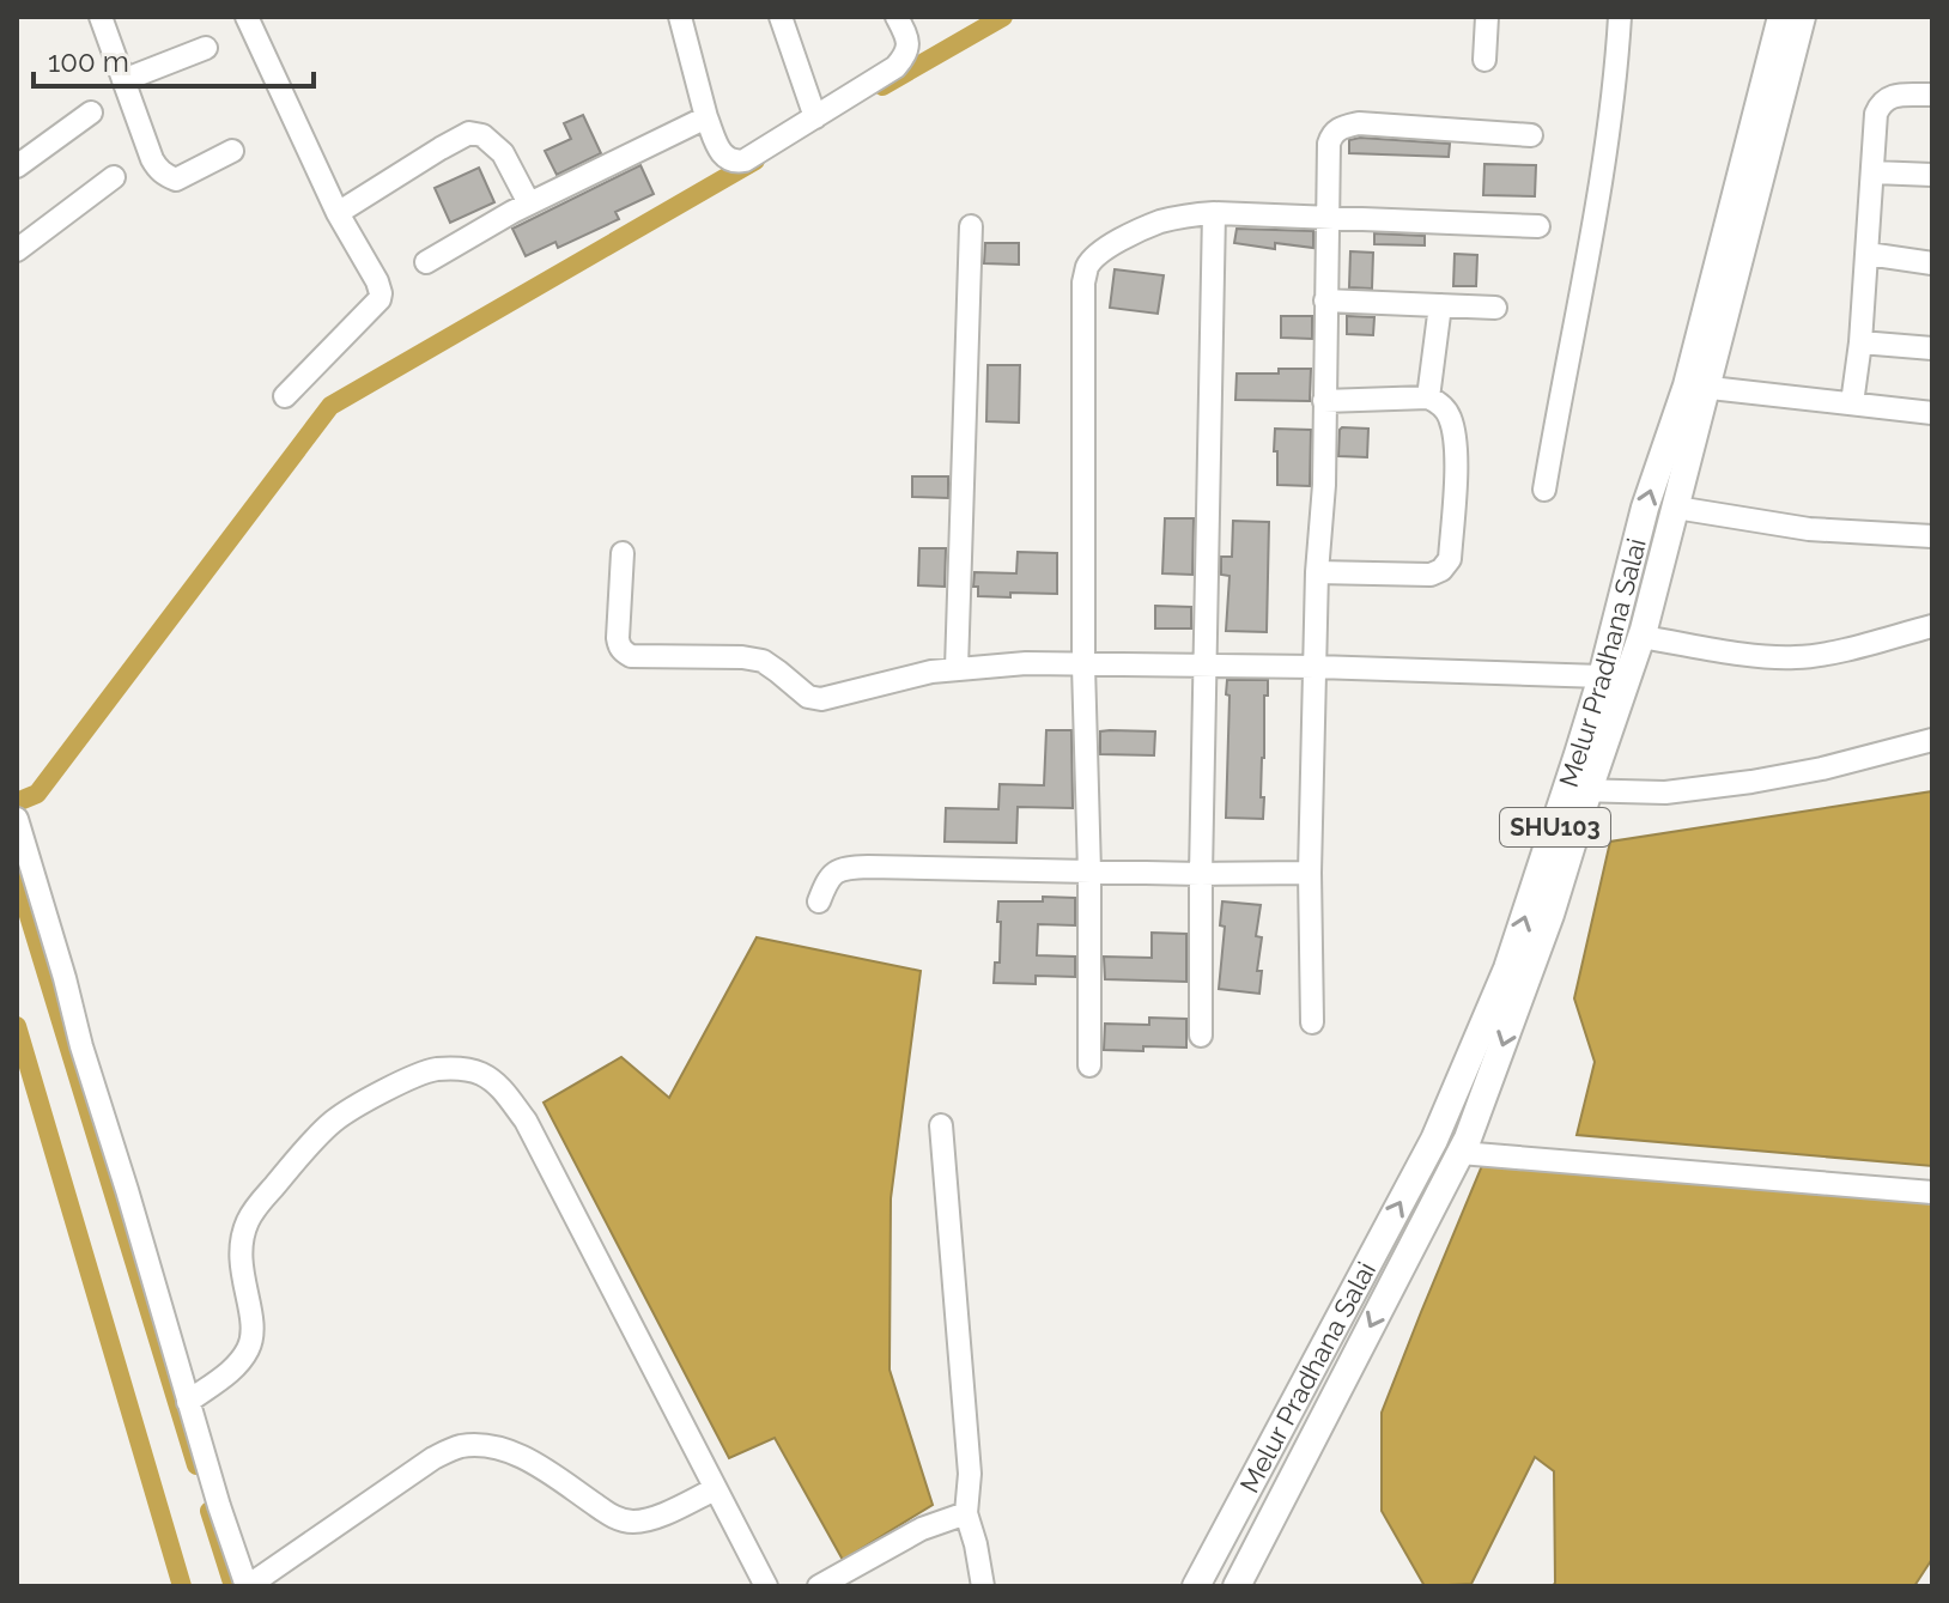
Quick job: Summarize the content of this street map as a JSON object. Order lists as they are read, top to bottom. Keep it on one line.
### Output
{"streets":{"main road":["Melur Pradhana Salai","SHU103"]},"scale_bar":"100 m"}
